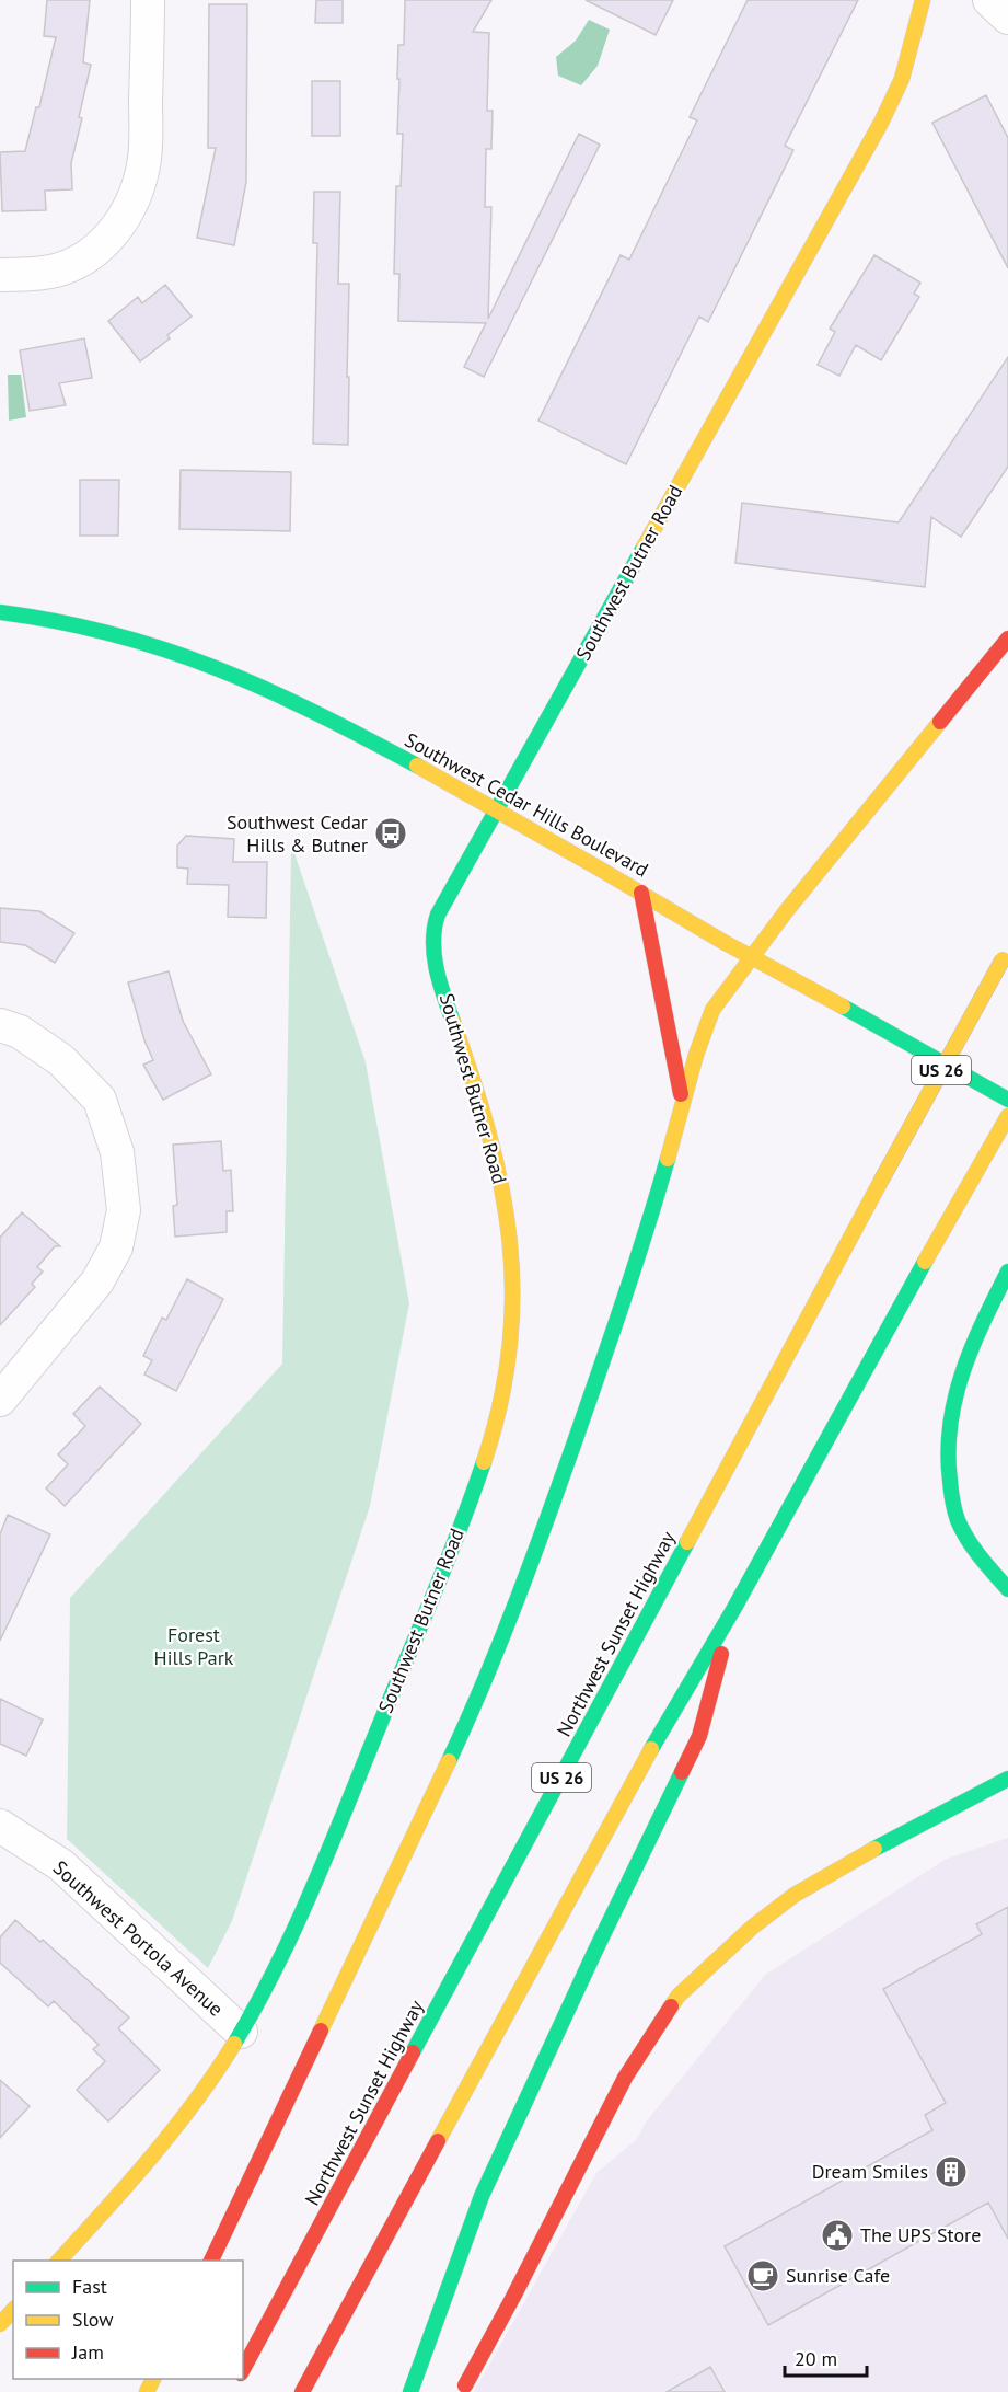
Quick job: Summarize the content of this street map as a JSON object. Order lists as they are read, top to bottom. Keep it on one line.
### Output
{"streets":{"main road":["Southwest Butner Road","Southwest Cedar Hills Boulevard","US 26","Northwest Sunset Highway"],"street":["Southwest Portola Avenue"]},"crossings":[["Southwest Butner Road","Southwest Cedar Hills Boulevard"],["Southwest Butner Road","Southwest Portola Avenue"]],"parks":["Forest Hills Park"],"places":{"bus stop":["Southwest Cedar Hills & Butner"],"building":["Dream Smiles"],"public building":["The UPS Store"],"cafe":["Sunrise Cafe"]},"legend":["Fast","Slow","Jam"],"scale_bar":"20 m"}
